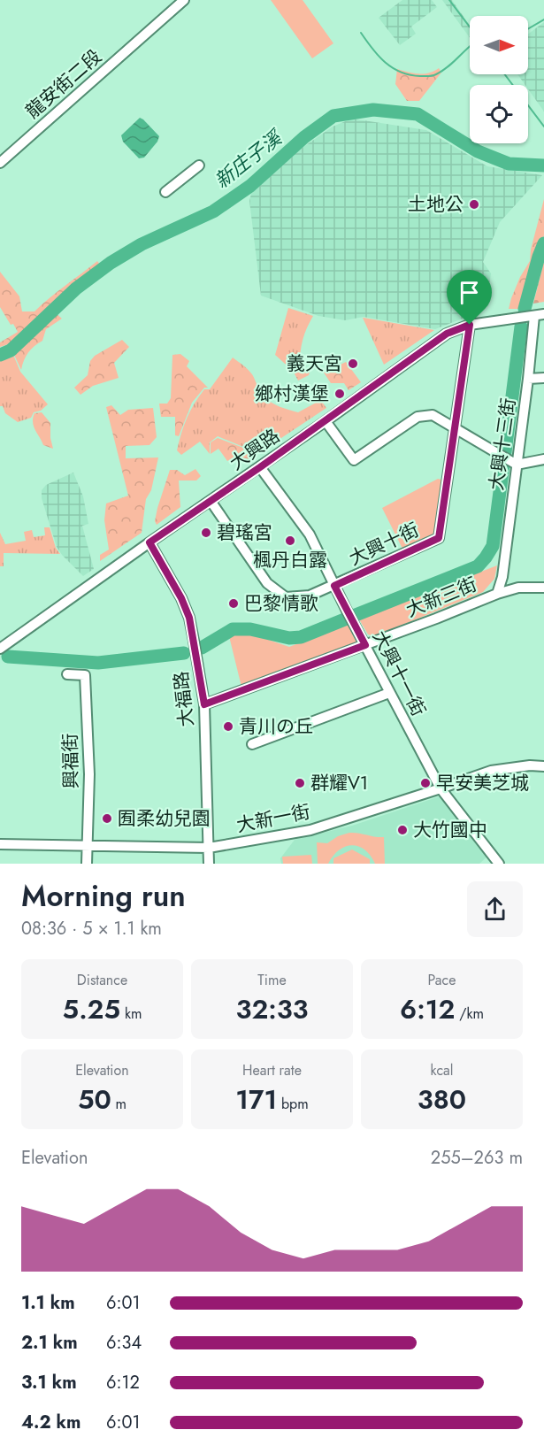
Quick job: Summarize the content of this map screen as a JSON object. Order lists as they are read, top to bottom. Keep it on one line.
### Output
{"streets":{"street":["龍安街二段","大興十三街","大興路","大興十街","大新三街","大興十一街","大福路","興福街","大新一街"]},"crossings":[["大興十三街","大興路"],["大興十三街","大新三街"],["大興路","大興十街"],["大興路","大興十一街"],["大興路","大福路"],["大興十街","大興十一街"],["大新三街","大興十一街"],["大新三街","大福路"],["大興十一街","大新一街"],["大福路","大新一街"],["興福街","大新一街"]],"water":["新庄子溪"],"places":["土地公","義天宮","鄉村漢堡","碧瑤宮","楓丹白露","巴黎情歌","青川の丘","群耀V1","早安美芝城","囿柔幼兒園","大竹國中"],"north":"right","page":{"heading":["Morning run","08:36 · 5 × 1.1 km"],"stats":[["Distance","5.25 km"],["Time","32:33"],["Pace","6:12 /km"],["Elevation","50 m"],["Heart rate","171 bpm"],["kcal","380"]],"chart":["Elevation","255–263 m"],"list":[{"name":"1.1 km","note":"6:01"},{"name":"2.1 km","note":"6:34"},{"name":"3.1 km","note":"6:12"},{"name":"4.2 km","note":"6:01"}]}}
